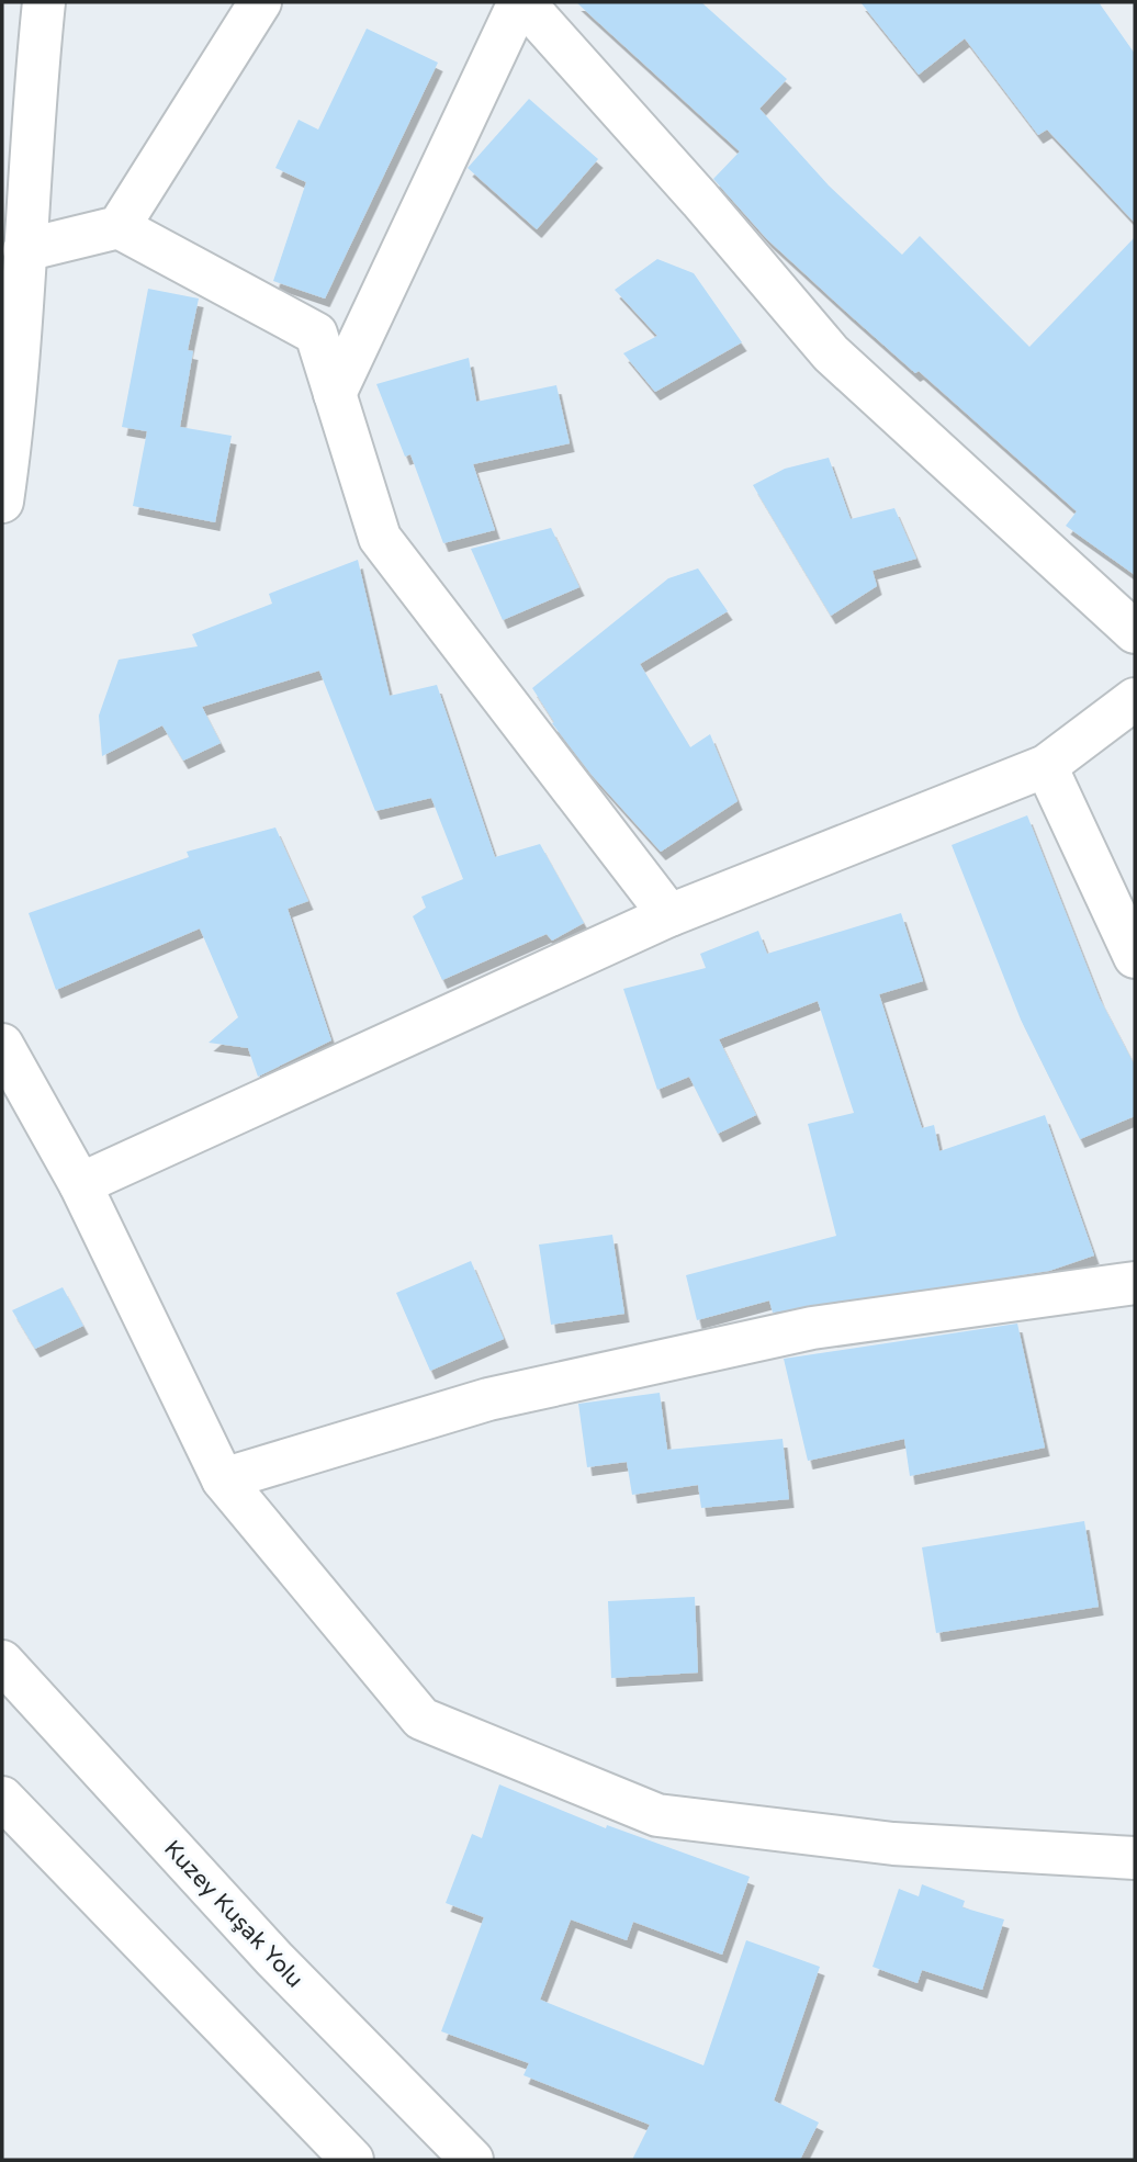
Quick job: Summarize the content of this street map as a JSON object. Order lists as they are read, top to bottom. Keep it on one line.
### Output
{"streets":{"street":["Kuzey Kuşak Yolu"]}}
